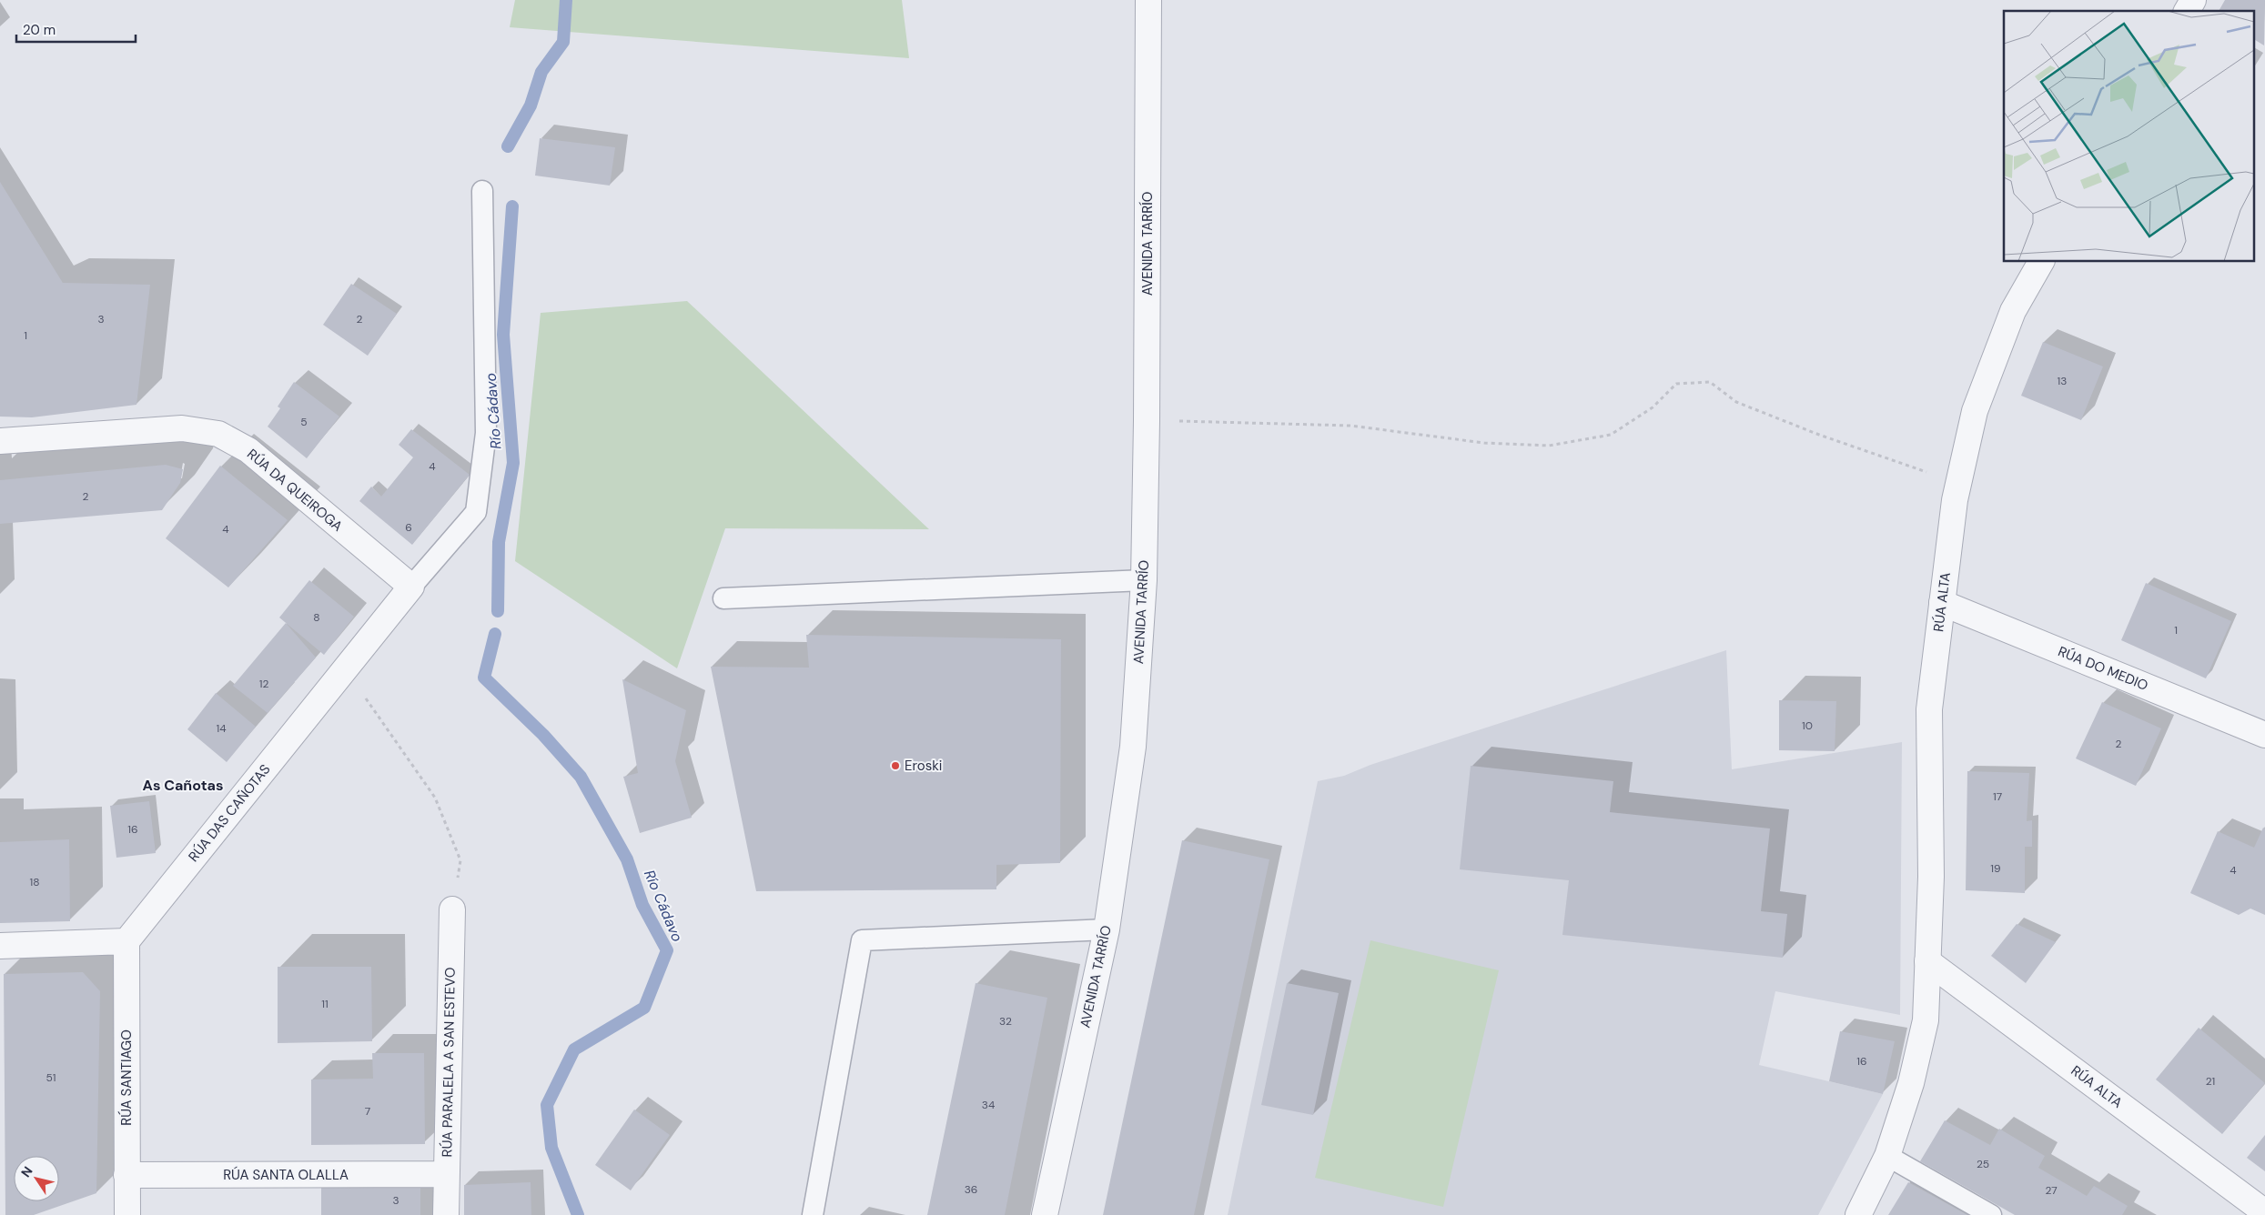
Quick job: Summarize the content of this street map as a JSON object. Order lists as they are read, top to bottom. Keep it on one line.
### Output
{"streets":{"street":["AVENIDA TARRÍO","RÚA DA QUEIROGA","RÚA ALTA","RÚA DO MEDIO","RÚA DAS CAÑOTAS","RÚA PARALELA A SAN ESTEVO","RÚA SANTIAGO","RÚA SANTA OLALLA"]},"crossings":[["RÚA DA QUEIROGA","RÚA DAS CAÑOTAS"],["RÚA ALTA","RÚA DO MEDIO"],["RÚA DAS CAÑOTAS","RÚA SANTIAGO"],["RÚA PARALELA A SAN ESTEVO","RÚA SANTA OLALLA"],["RÚA SANTIAGO","RÚA SANTA OLALLA"]],"districts":["As Cañotas"],"water":["Río Cádavo"],"places":["Eroski"],"house_numbers":["3","2","1","13","5","4","2","6","4","8","1","12","10","14","2","17","16","19","4","18","11","32","16","51","21","34","7","25","36","27","3"],"scale_bar":"20 m","north":"top left"}
